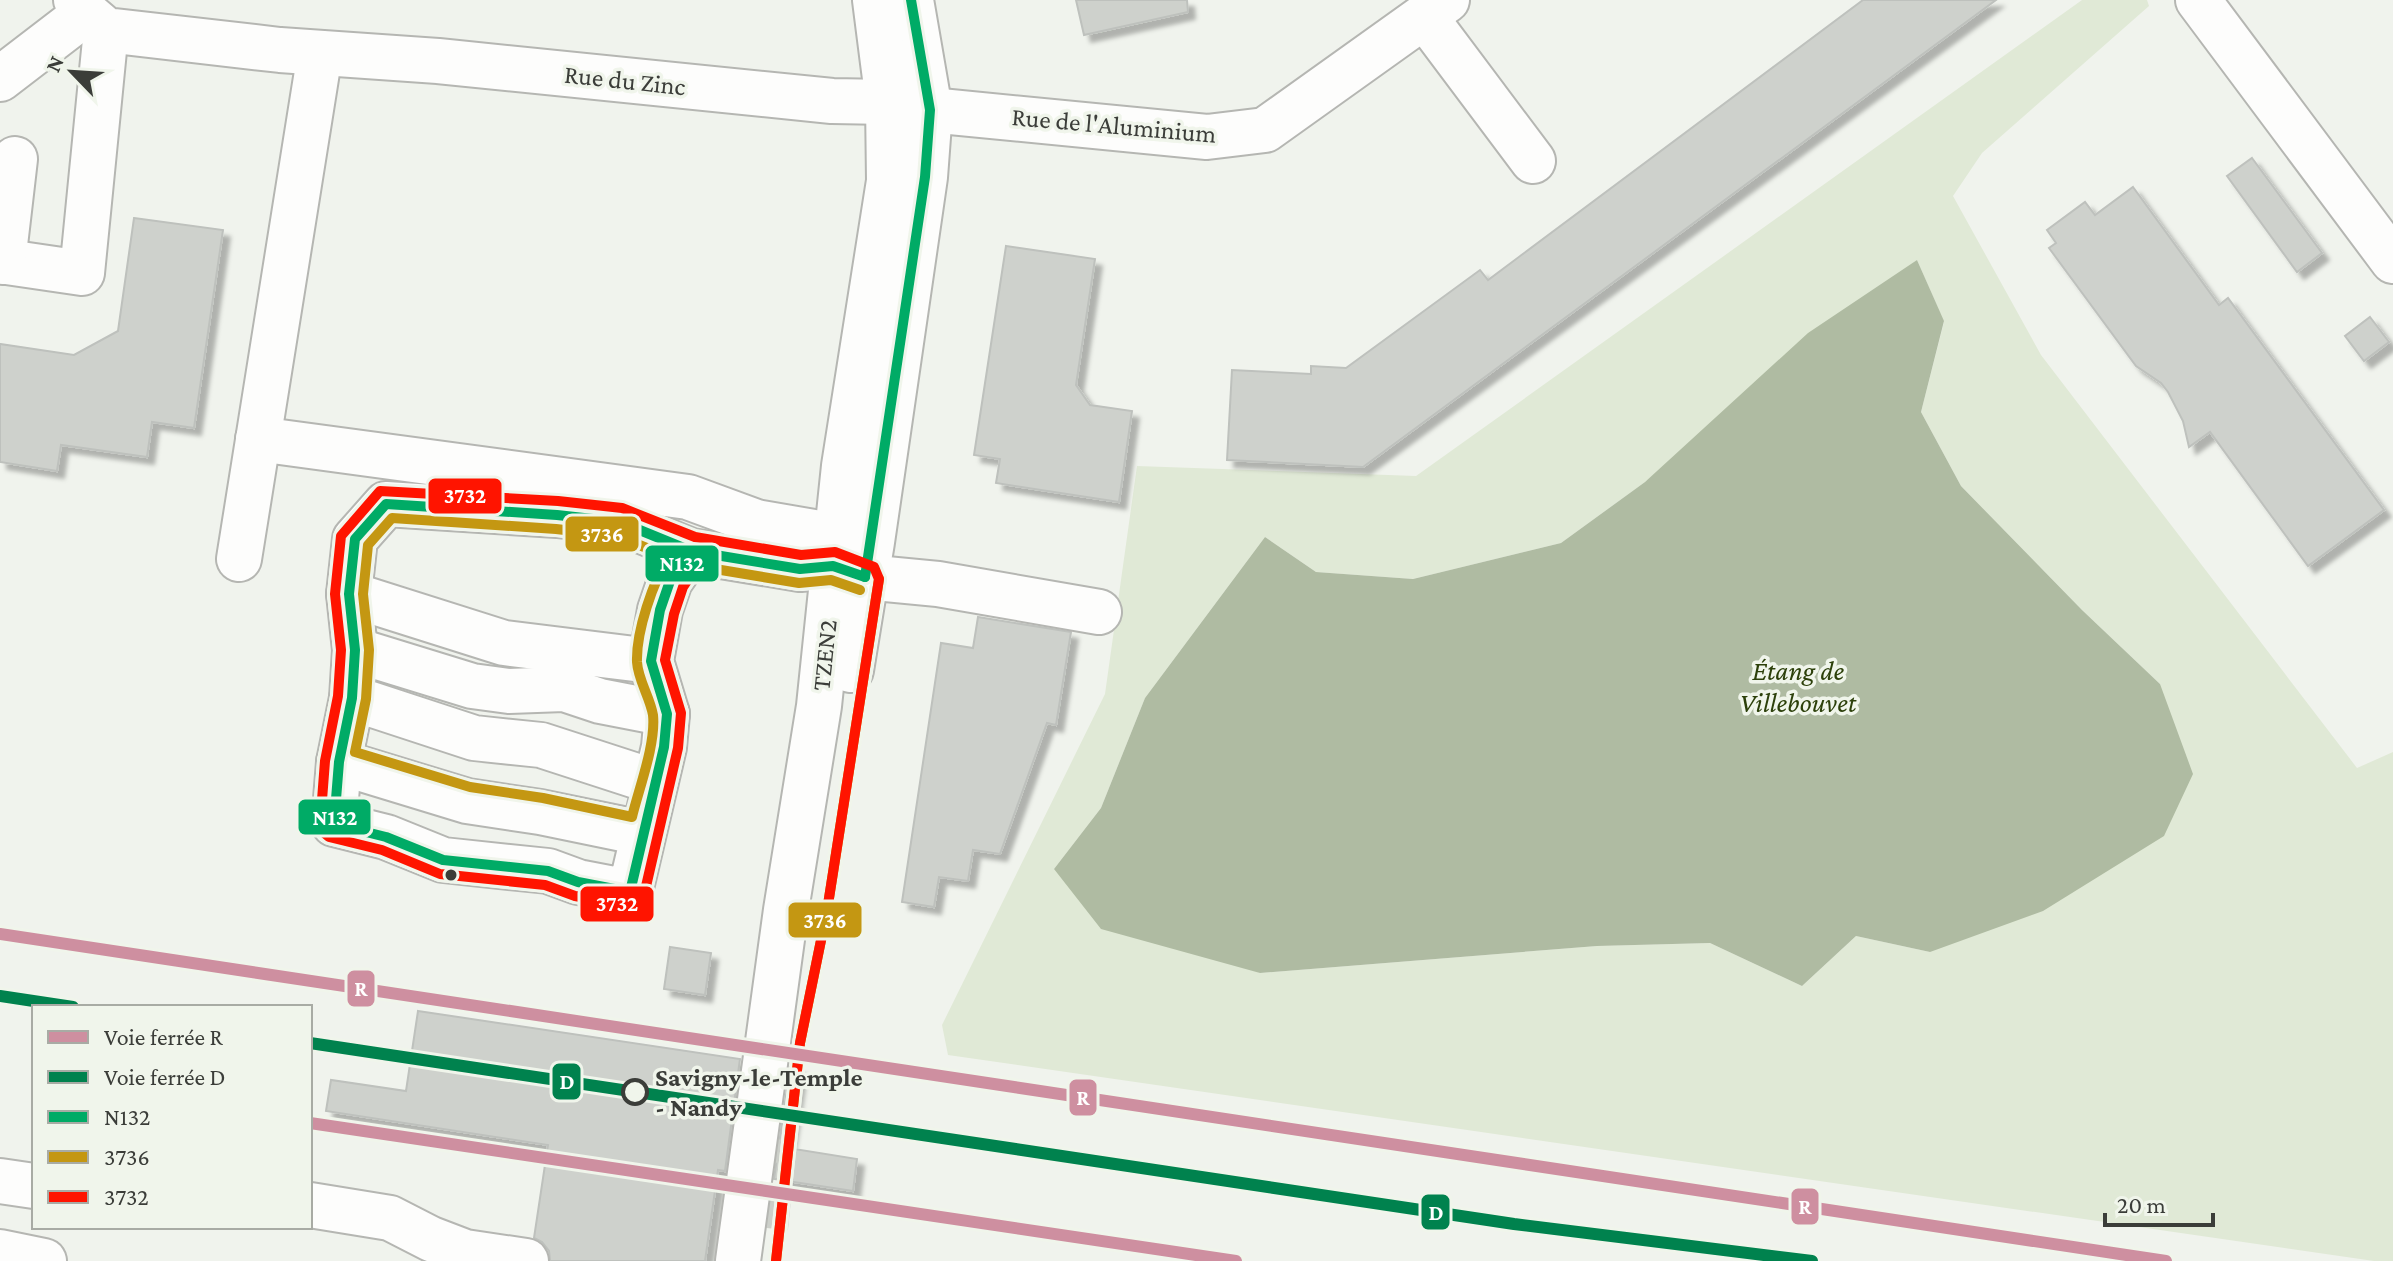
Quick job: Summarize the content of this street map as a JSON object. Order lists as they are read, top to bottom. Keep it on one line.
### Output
{"streets":{"street":["Rue du Zinc","Rue de l'Aluminium","TZEN2"]},"crossings":[["Rue du Zinc","Rue de l'Aluminium"],["Rue du Zinc","TZEN2"]],"water":["Étang de Villebouvet"],"places":["Savigny-le-Temple - Nandy"],"lines":["transit line N132","transit line 3732","transit line 3736","rail line R","rail line D"],"legend":["Voie ferrée R","Voie ferrée D","N132","3736","3732"],"scale_bar":"20 m","north":"top left"}
